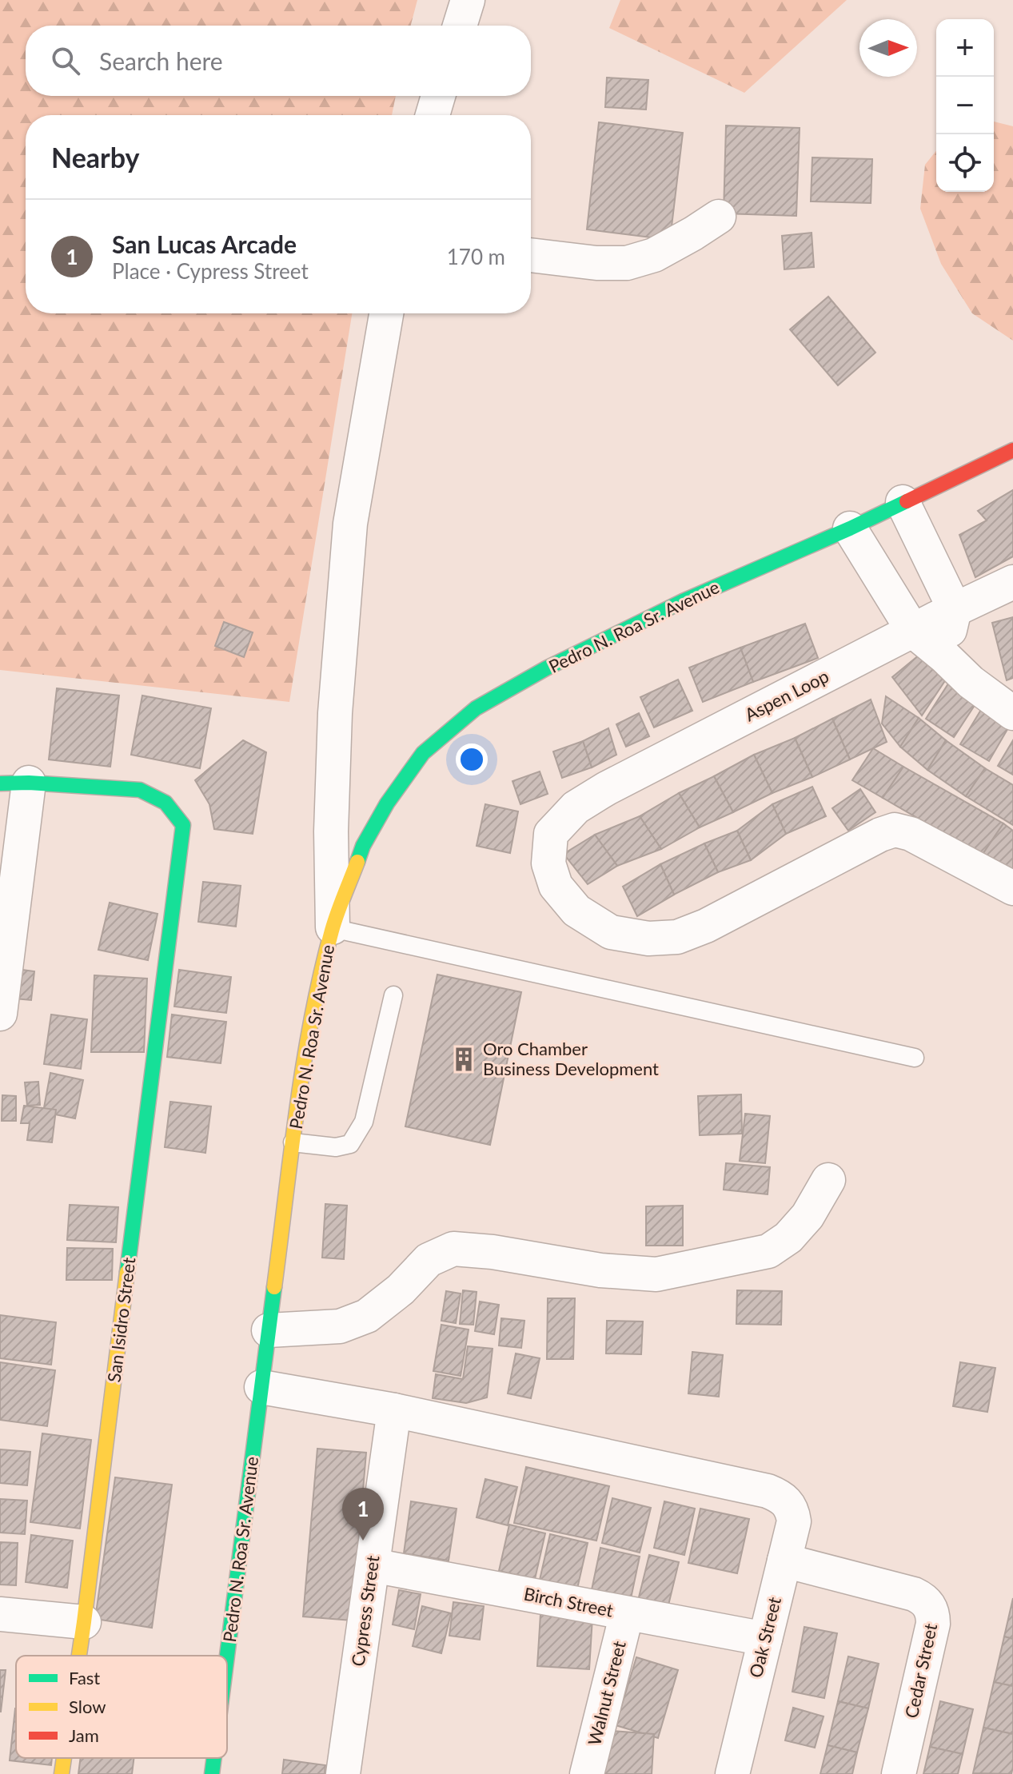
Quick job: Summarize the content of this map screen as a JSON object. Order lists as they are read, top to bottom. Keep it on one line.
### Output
{"streets":{"main road":["Pedro N. Roa Sr. Avenue","San Isidro Street"],"street":["Aspen Loop","Birch Street","Cypress Street","Oak Street","Cedar Street","Walnut Street"]},"crossings":[["Birch Street","Cypress Street"],["Birch Street","Oak Street"],["Birch Street","Walnut Street"],["Cypress Street","Oak Street"],["Oak Street","Cedar Street"]],"places":{"building":["Oro Chamber Business Development"]},"legend":["Fast","Slow","Jam"],"north":"right","page":{"map_buttons":["+","−"],"search":"Search here","heading":"Nearby","list":[{"mark":"1","name":"San Lucas Arcade","note":"Place · Cypress Street","value":"170 m"}],"pins":"1"}}
